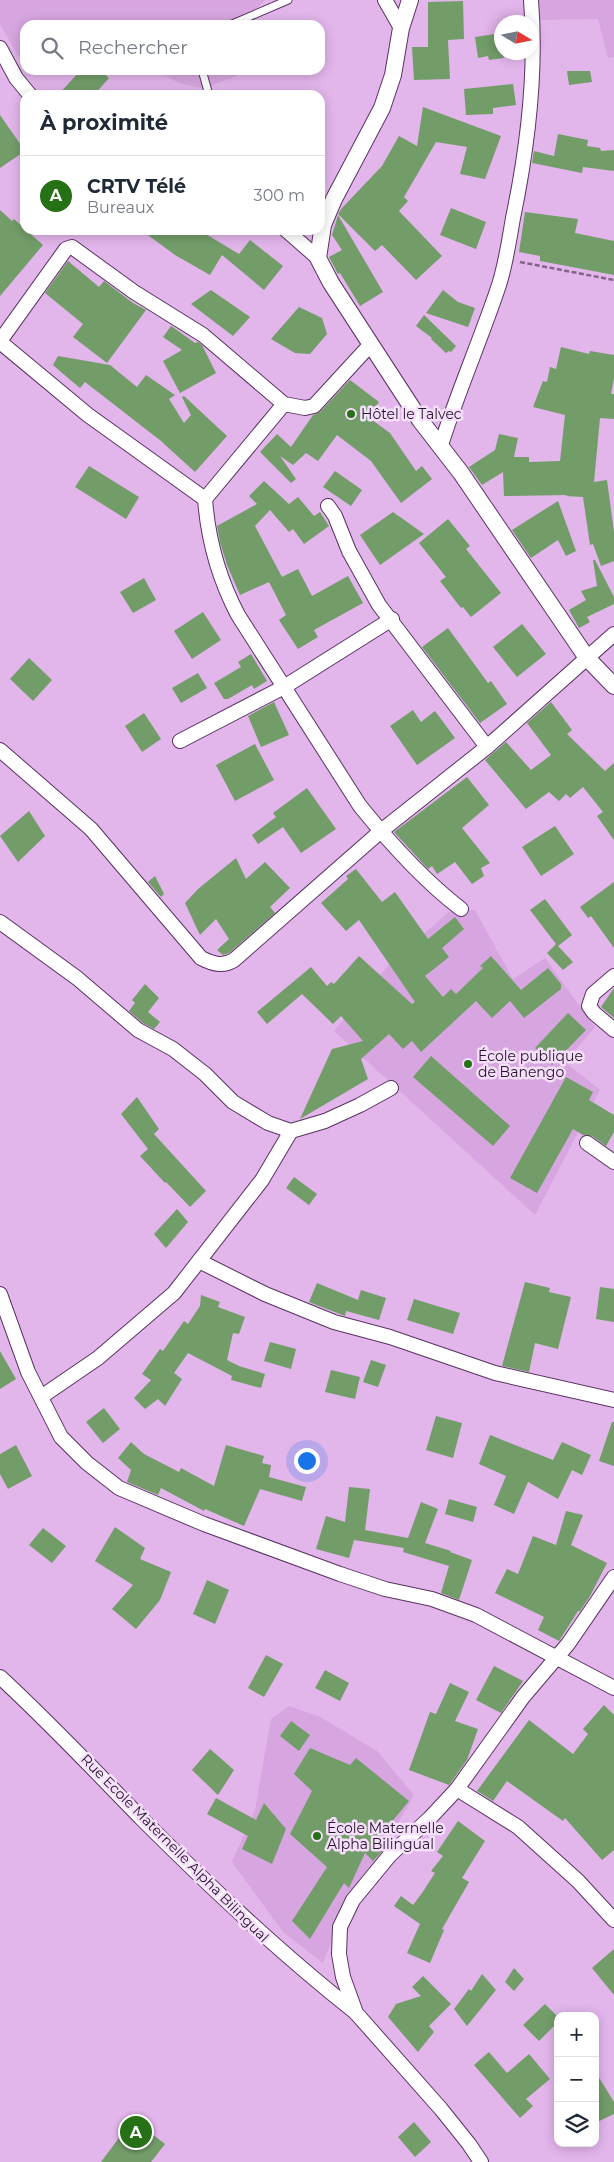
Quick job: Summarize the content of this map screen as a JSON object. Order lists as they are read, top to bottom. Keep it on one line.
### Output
{"streets":{"street":["Rue Ecole Maternelle Alpha Bilingual"]},"places":["Hôtel le Talvec","École publique de Banengo","École Maternelle Alpha Bilingual"],"north":"right","page":{"search":"Rechercher","heading":"À proximité","list":[{"mark":"A","name":"CRTV Télé","note":"Bureaux","value":"300 m"}],"map_buttons":["+","−"],"pins":"A"}}
